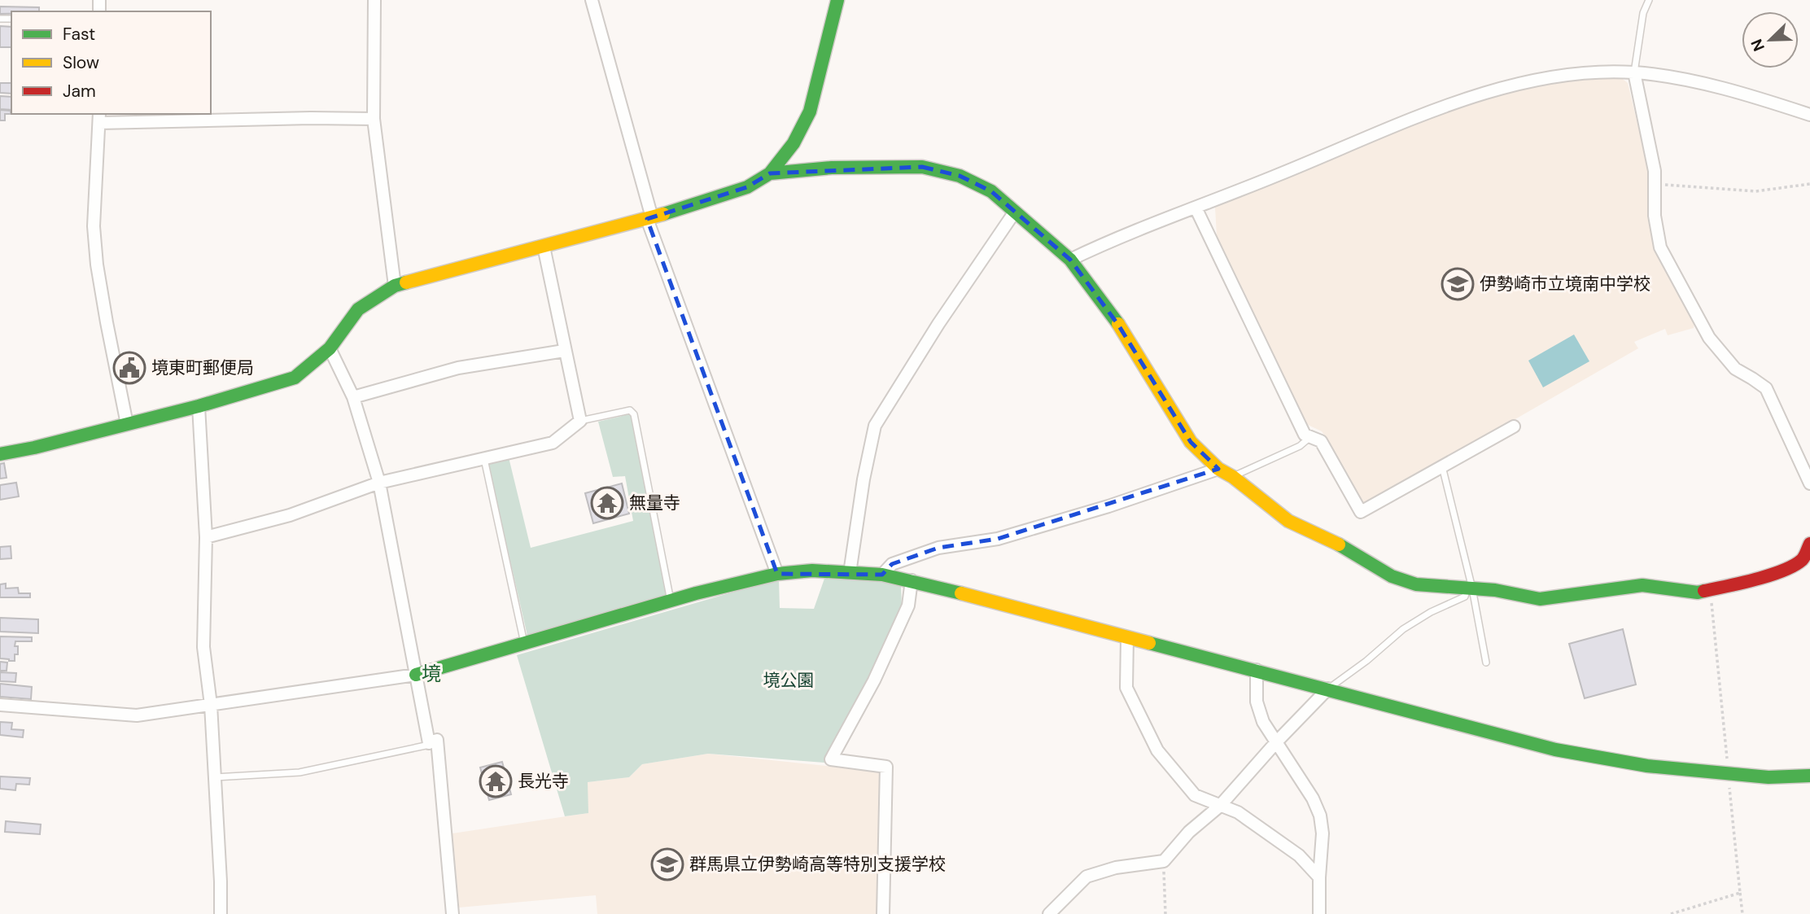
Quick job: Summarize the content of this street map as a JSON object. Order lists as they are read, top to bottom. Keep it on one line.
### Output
{"districts":["境"],"parks":["境公園"],"places":{"school or university":["伊勢崎市立境南中学校","群馬県立伊勢崎高等特別支援学校"],"public building":["境東町郵便局"],"temple":["無量寺","長光寺"]},"legend":["Fast","Slow","Jam"],"north":"bottom left"}
